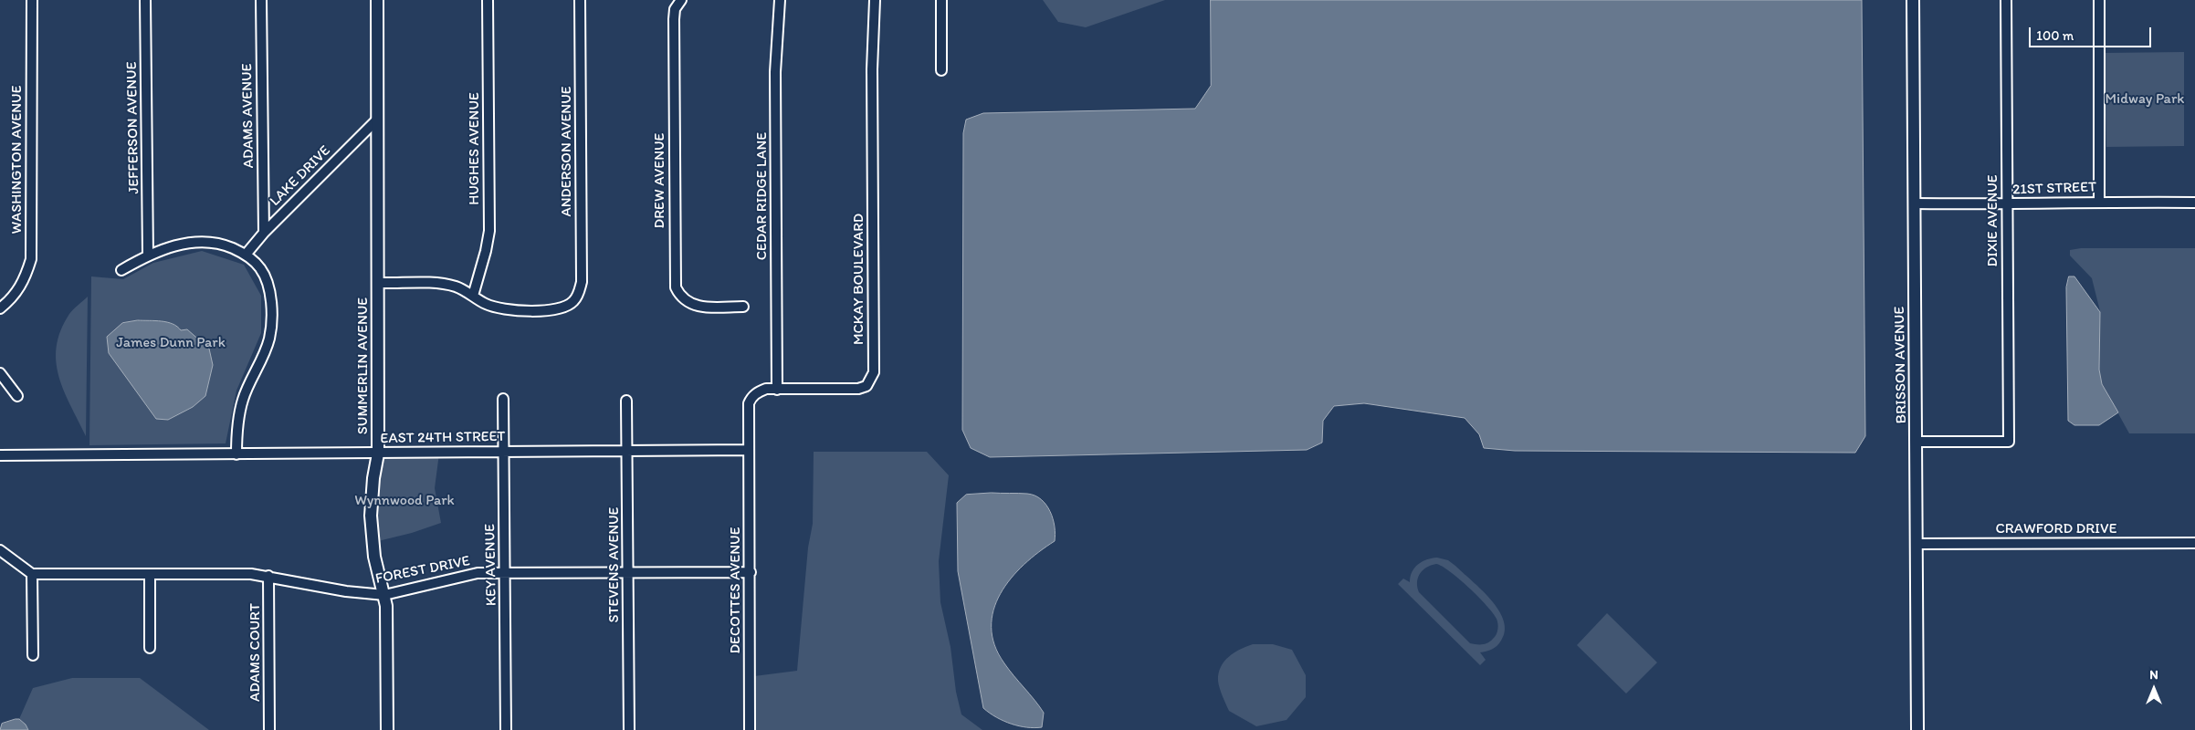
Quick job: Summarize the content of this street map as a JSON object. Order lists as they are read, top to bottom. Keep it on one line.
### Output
{"streets":{"street":["ADAMS AVENUE","JEFFERSON AVENUE","HUGHES AVENUE","ANDERSON AVENUE","WASHINGTON AVENUE","LAKE DRIVE","DREW AVENUE","21ST STREET","CEDAR RIDGE LANE","DIXIE AVENUE","MCKAY BOULEVARD","BRISSON AVENUE","SUMMERLIN AVENUE","EAST 24TH STREET","CRAWFORD DRIVE","KEY AVENUE","STEVENS AVENUE","FOREST DRIVE","DECOTTES AVENUE","ADAMS COURT"]},"crossings":[["ADAMS AVENUE","LAKE DRIVE"],["HUGHES AVENUE","ANDERSON AVENUE"],["LAKE DRIVE","SUMMERLIN AVENUE"],["21ST STREET","DIXIE AVENUE"],["21ST STREET","BRISSON AVENUE"],["CEDAR RIDGE LANE","MCKAY BOULEVARD"],["DIXIE AVENUE","BRISSON AVENUE"],["MCKAY BOULEVARD","EAST 24TH STREET"],["MCKAY BOULEVARD","DECOTTES AVENUE"],["BRISSON AVENUE","CRAWFORD DRIVE"],["SUMMERLIN AVENUE","EAST 24TH STREET"],["SUMMERLIN AVENUE","FOREST DRIVE"],["EAST 24TH STREET","KEY AVENUE"],["EAST 24TH STREET","STEVENS AVENUE"],["EAST 24TH STREET","DECOTTES AVENUE"],["KEY AVENUE","FOREST DRIVE"],["STEVENS AVENUE","FOREST DRIVE"],["FOREST DRIVE","DECOTTES AVENUE"],["FOREST DRIVE","ADAMS COURT"]],"parks":["Midway Park","James Dunn Park","Wynnwood Park"],"scale_bar":"100 m","north":"top"}
